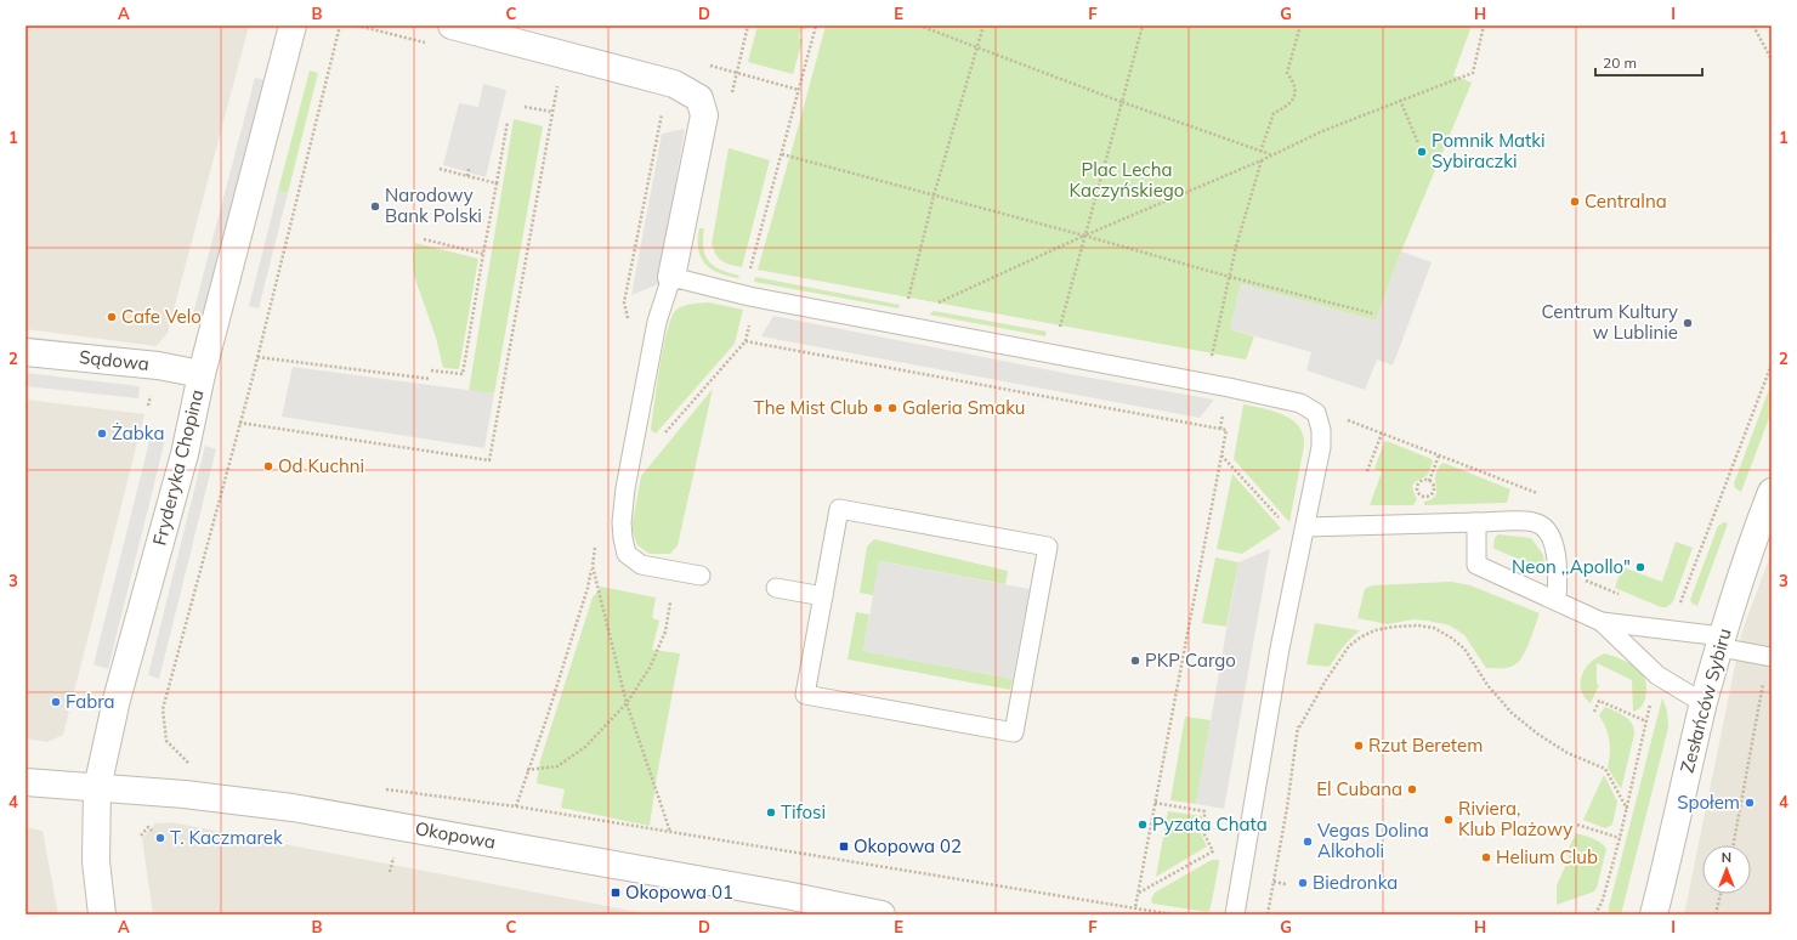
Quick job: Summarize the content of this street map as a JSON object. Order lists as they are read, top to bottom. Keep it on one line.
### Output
{"streets":{"street":["Sądowa","Fryderyka Chopina","Zesłańców Sybiru","Okopowa"]},"crossings":[["Sądowa","Fryderyka Chopina"],["Fryderyka Chopina","Okopowa"]],"parks":["Plac Lecha Kaczyńskiego"],"places":{"other":["Pomnik Matki Sybiraczki","Centralna","Narodowy Bank Polski","Cafe Velo","Centrum Kultury w Lublinie","The Mist Club","Galeria Smaku","Żabka","Od Kuchni","Neon ,,Apollo\"","PKP Cargo","Fabra","Rzut Beretem","El Cubana","Społem","Tifosi","Riviera, Klub Plażowy","Pyzata Chata","T. Kaczmarek","Vegas Dolina Alkoholi","Helium Club","Biedronka"],"transit":["Okopowa 02","Okopowa 01"]},"scale_bar":"20 m","north":"top","grid":{"columns":["A","B","C","D","E","F","G","H","I"],"rows":["1","2","3","4"]}}
